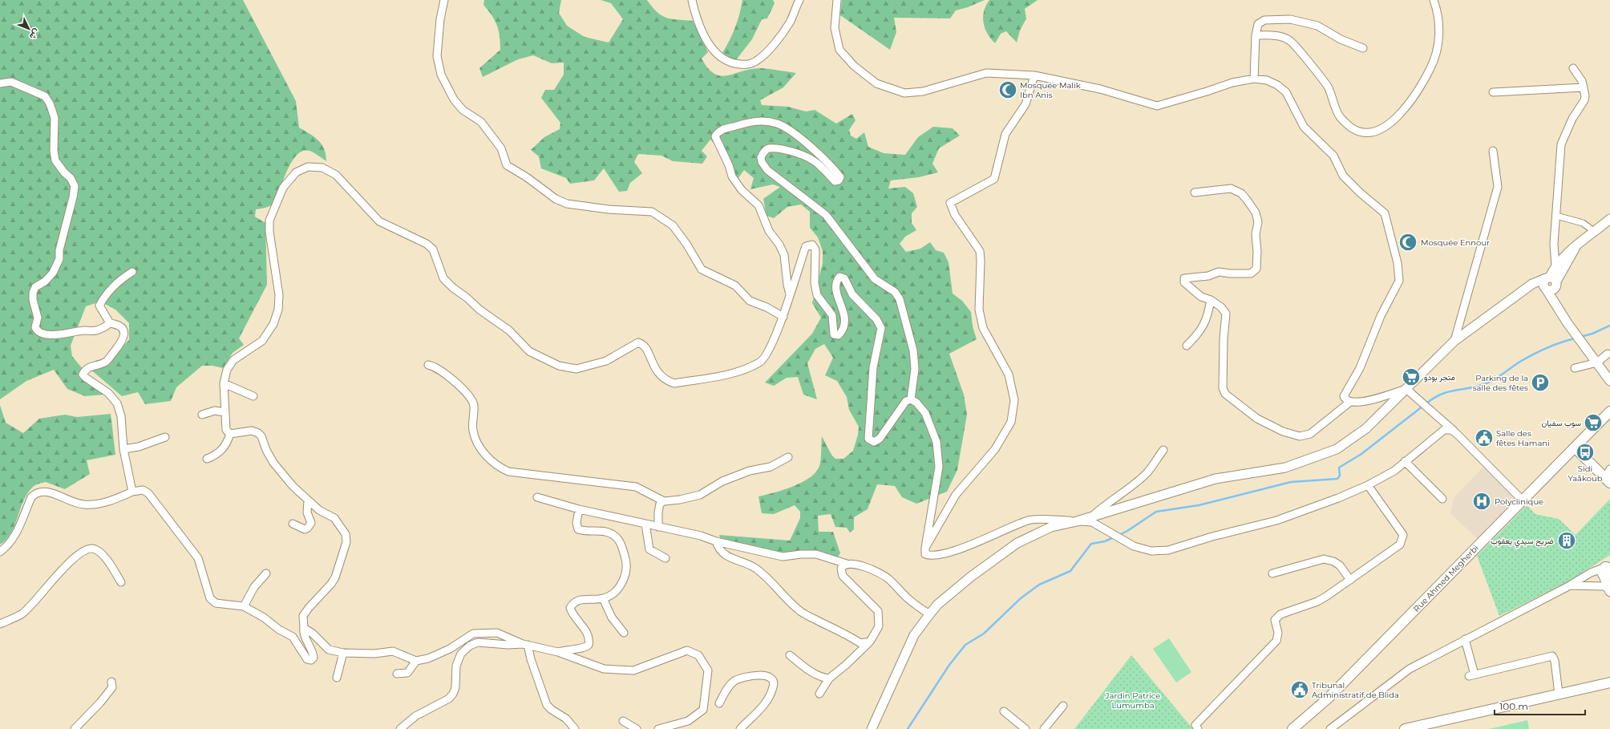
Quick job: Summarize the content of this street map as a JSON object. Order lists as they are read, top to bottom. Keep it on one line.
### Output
{"streets":{"main road":["Rue Ahmed Megherbi"]},"parks":["Jardin Patrice Lumumba"],"places":{"mosque":["Mosquée Malik Ibn Anis","Mosquée Ennour"],"supermarket":["متجر بودو","سوب سفيان"],"parking":["Parking de la salle des fêtes"],"public building":["Salle des fêtes Hamani","Tribunal Administratif de Blida"],"bus stop":["Sidi Yaâkoub"],"hospital":["Polyclinique"],"building":["ضريح سيدي يعقوب"]},"scale_bar":"100 m","north":"bottom right"}
